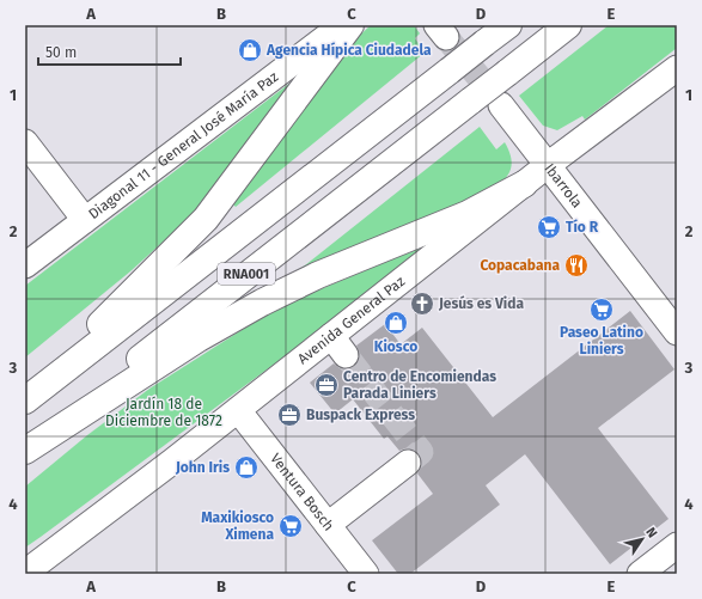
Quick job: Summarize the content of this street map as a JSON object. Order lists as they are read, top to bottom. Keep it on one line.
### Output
{"streets":{"highway":["RNA001"],"street":["Diagonal 11 - General José María Paz","Ibarrola","Avenida General Paz","Ventura Bosch"]},"crossings":[["Ibarrola","Avenida General Paz"],["Avenida General Paz","Ventura Bosch"]],"parks":["Jardín 18 de Diciembre de 1872"],"places":{"shop":["Agencia Hípica Ciudadela","Kiosco","John Iris"],"supermarket":["Tío R","Paseo Latino Liniers","Maxikiosco Ximena"],"restaurant":["Copacabana"],"church":["Jesús es Vida"],"office":["Centro de Encomiendas Parada Liniers","Buspack Express"]},"scale_bar":"50 m","north":"top right","grid":{"columns":["A","B","C","D","E"],"rows":["1","2","3","4"]}}
